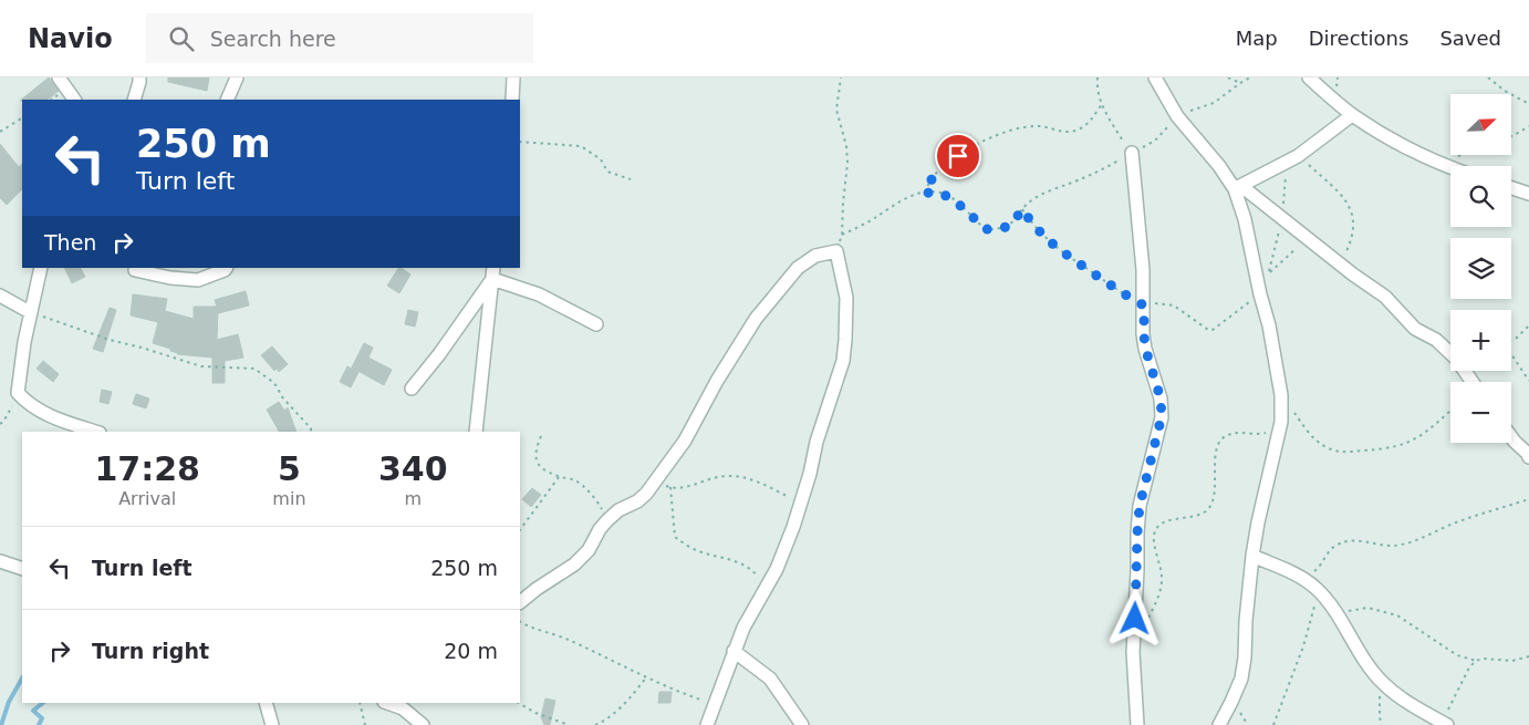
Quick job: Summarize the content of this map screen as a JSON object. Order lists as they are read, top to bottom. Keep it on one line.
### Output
{"north":"top right","page":{"header":"Navio","search":"Search here","nav":["Map","Directions","Saved"],"map_buttons":["+","−"],"turn":["250 m","Turn left"],"then":"Then","eta":["17:28","Arrival","5","min","340","m"],"list":[{"name":"Turn left","value":"250 m"},{"name":"Turn right","value":"20 m"}]}}
